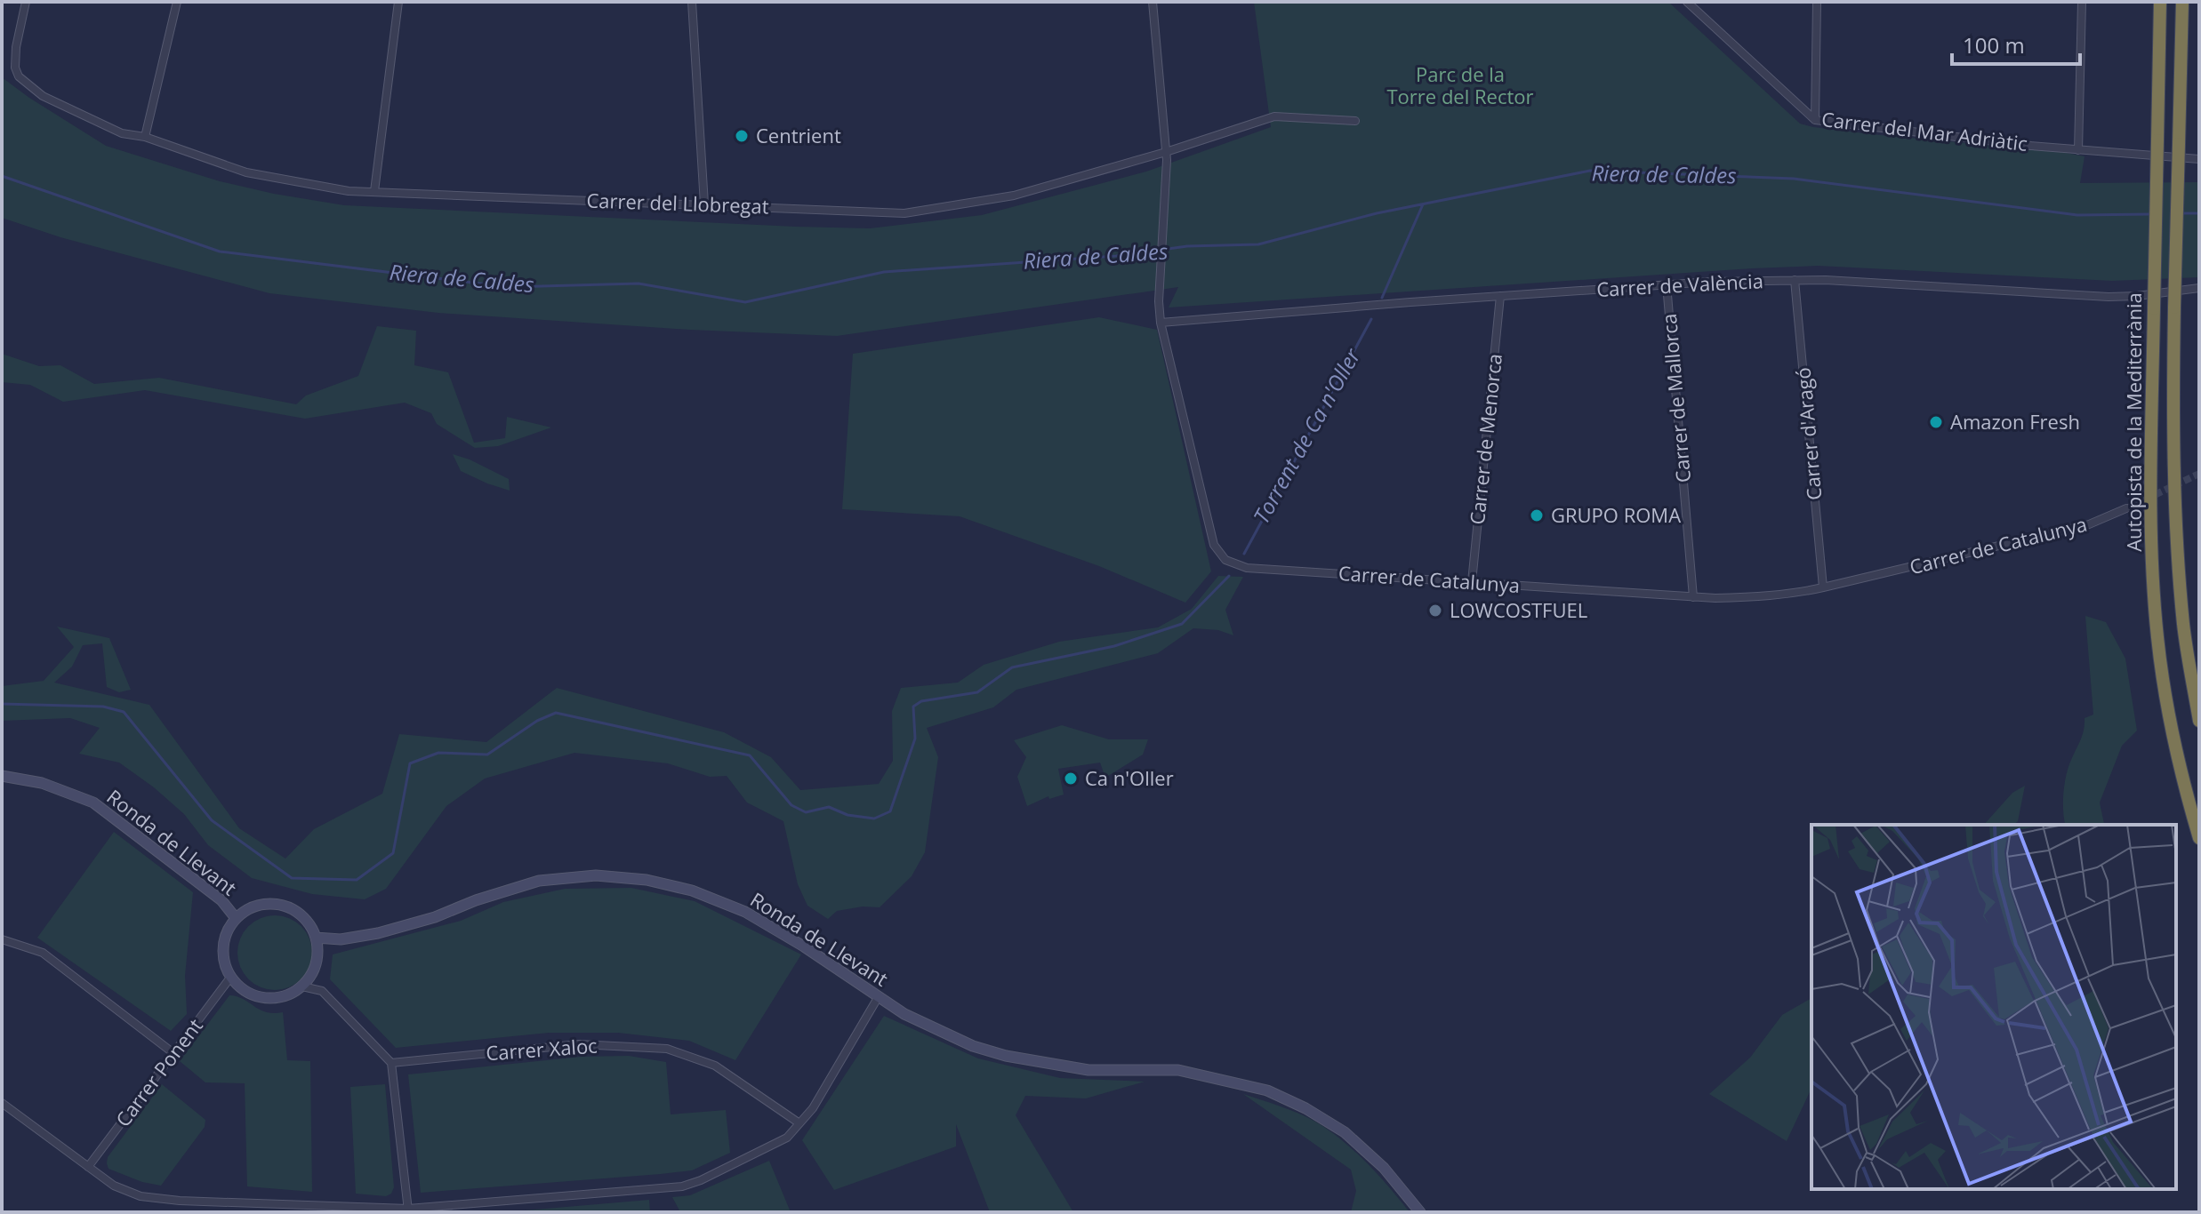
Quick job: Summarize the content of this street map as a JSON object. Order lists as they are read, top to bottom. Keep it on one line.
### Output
{"streets":{"highway":["Autopista de la Mediterrània"],"main road":["Ronda de Llevant"],"street":["Carrer del Mar Adriàtic","Carrer del Llobregat","Carrer de València","Carrer de Mallorca","Carrer d'Aragó","Carrer de Menorca","Carrer de Catalunya","Carrer Xaloc","Carrer Ponent"]},"crossings":[["Carrer del Llobregat","Carrer de Catalunya"],["Carrer de València","Carrer de Mallorca"],["Carrer de València","Carrer d'Aragó"],["Carrer de València","Carrer de Menorca"],["Carrer de València","Carrer de Catalunya"],["Carrer de Mallorca","Carrer de Catalunya"],["Carrer d'Aragó","Carrer de Catalunya"],["Carrer de Menorca","Carrer de Catalunya"],["Ronda de Llevant","Carrer Ponent"]],"water":["Riera de Caldes","Torrent de Ca n'Oller"],"parks":["Parc de la Torre del Rector"],"places":["Centrient","Amazon Fresh","GRUPO ROMA","LOWCOSTFUEL","Ca n'Oller"],"scale_bar":"100 m"}
